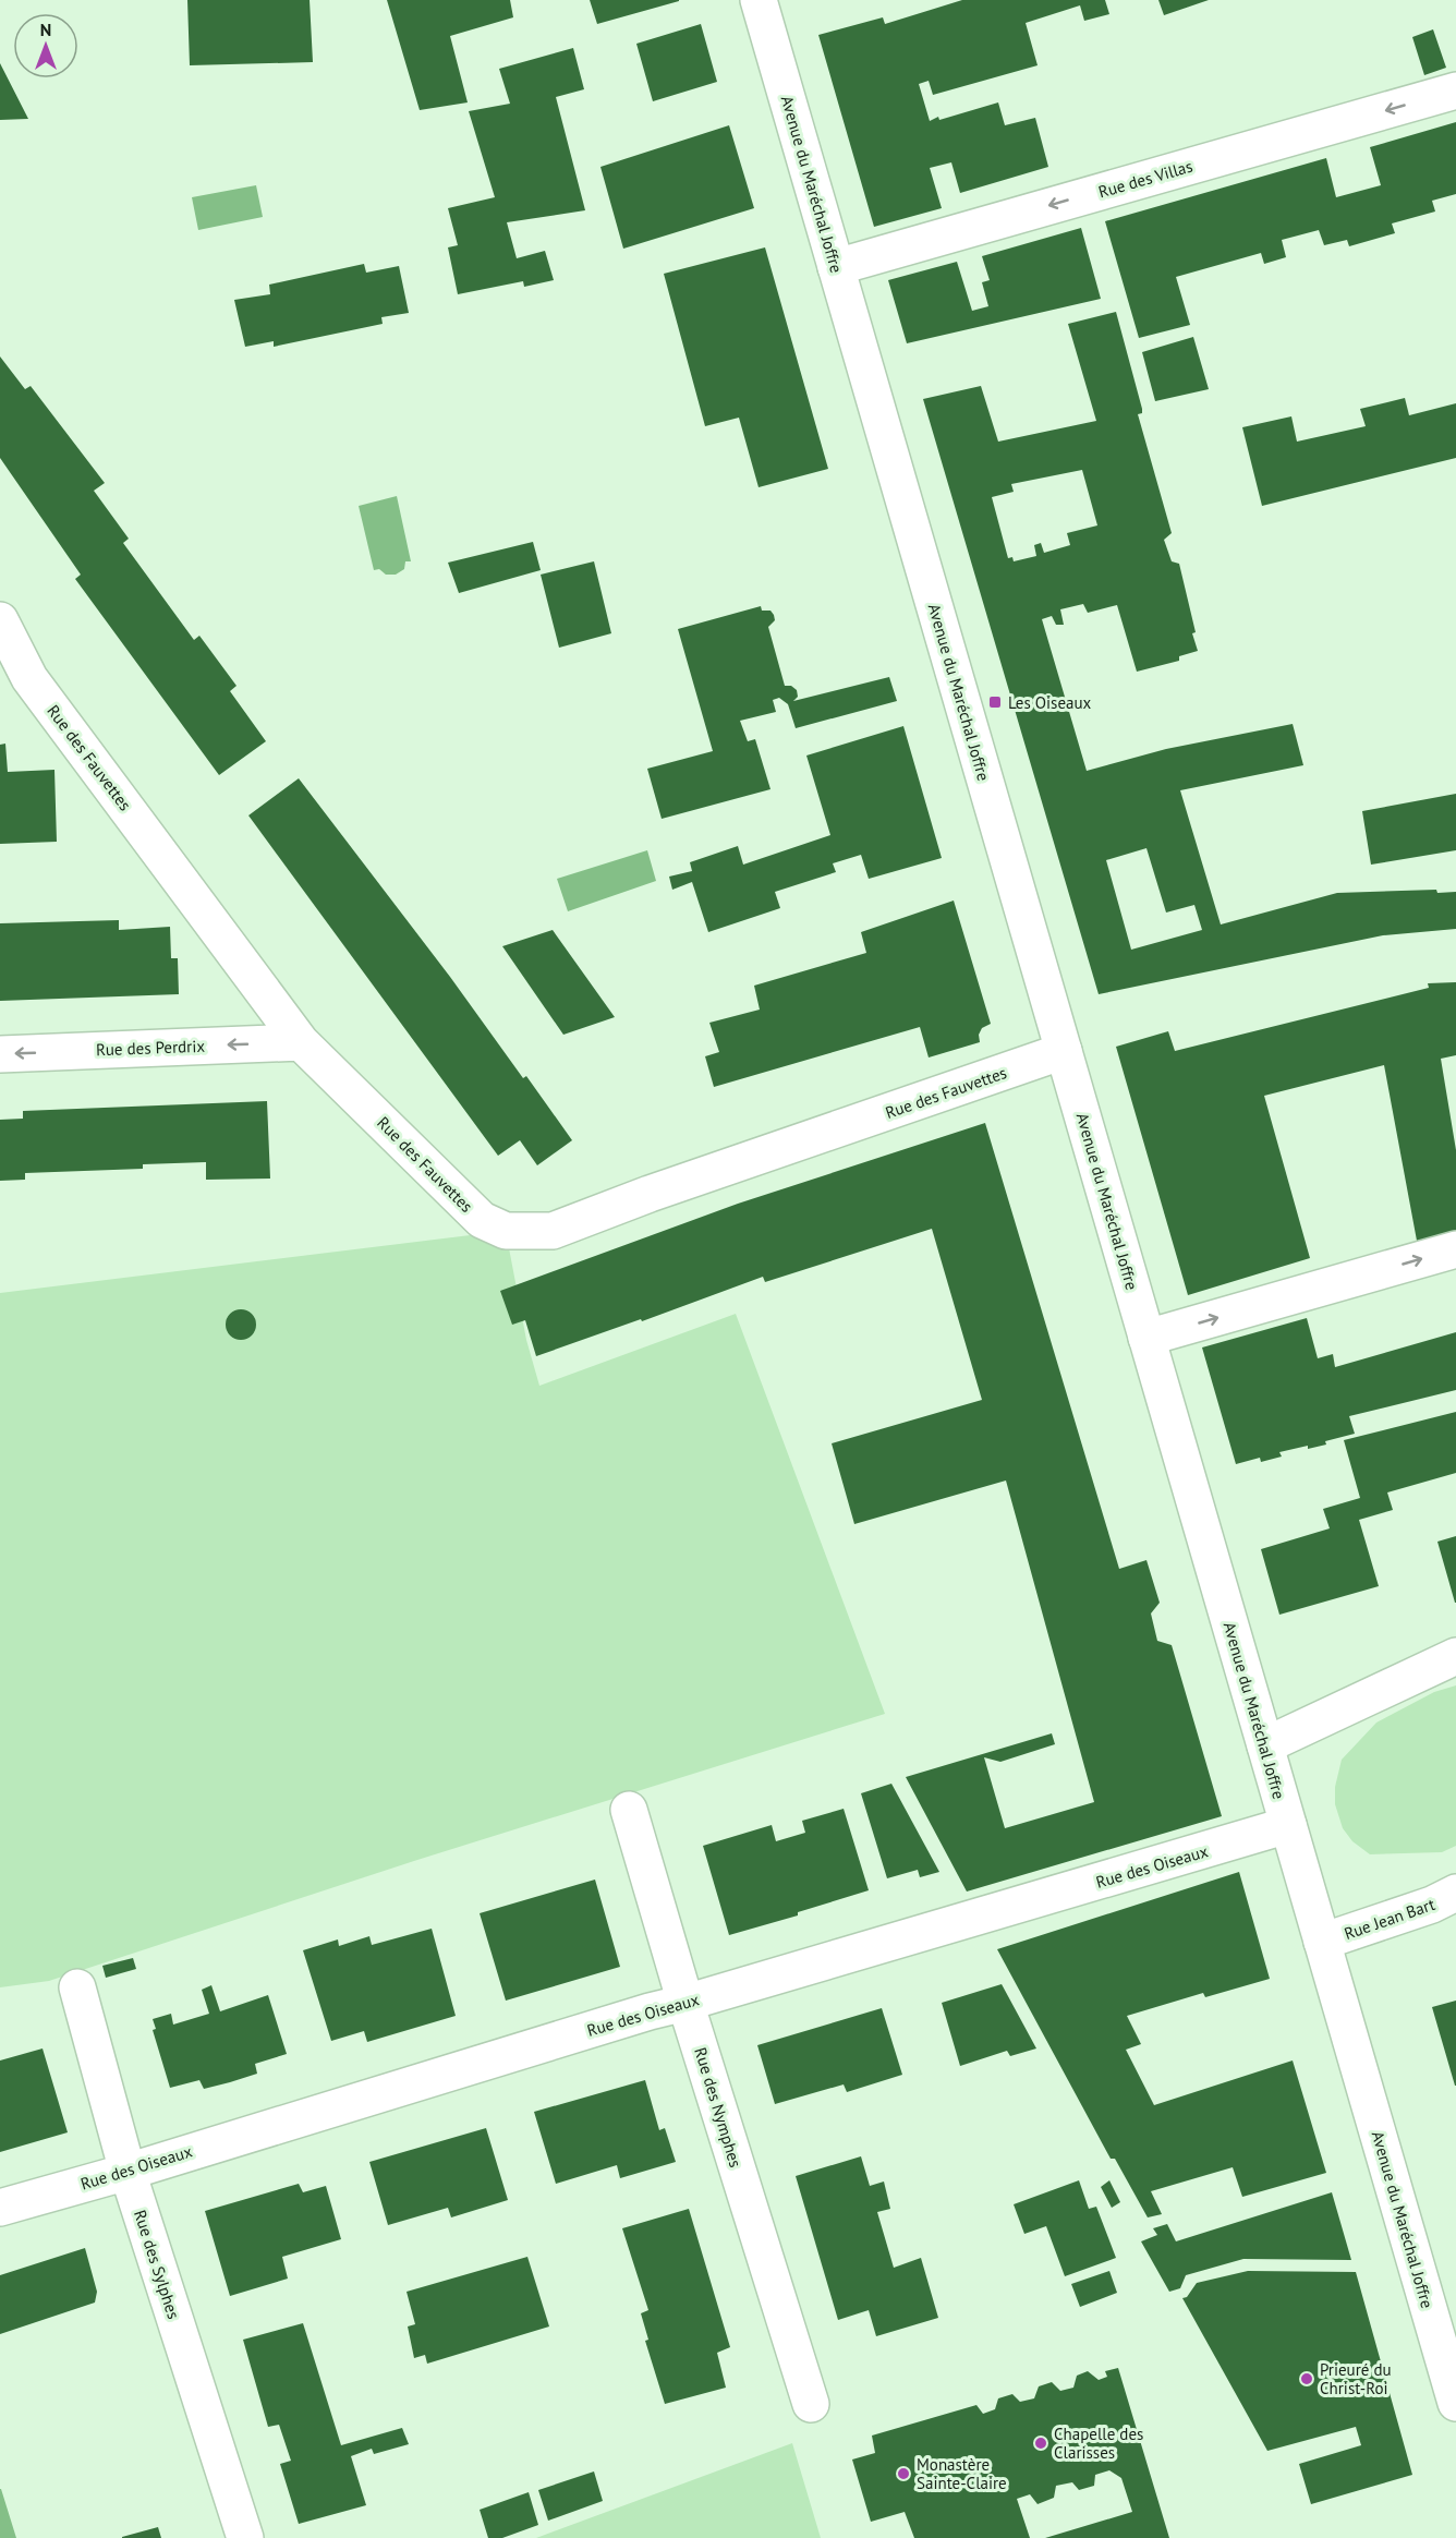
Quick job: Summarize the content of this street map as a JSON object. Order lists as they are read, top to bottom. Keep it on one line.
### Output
{"streets":{"street":["Rue des Villas","Avenue du Maréchal Joffre","Rue des Fauvettes","Rue des Perdrix","Rue des Oiseaux","Rue Jean Bart","Rue des Nymphes","Rue des Sylphes"]},"crossings":[["Rue des Villas","Avenue du Maréchal Joffre"],["Avenue du Maréchal Joffre","Rue des Fauvettes"],["Avenue du Maréchal Joffre","Rue des Oiseaux"],["Avenue du Maréchal Joffre","Rue Jean Bart"],["Rue des Fauvettes","Rue des Perdrix"],["Rue des Oiseaux","Rue des Nymphes"],["Rue des Oiseaux","Rue des Sylphes"]],"one_way":["Rue des Villas","Rue des Perdrix"],"places":{"transit":["Les Oiseaux"],"other":["Prieuré du Christ-Roi","Chapelle des Clarisses","Monastère Sainte-Claire"]},"north":"top"}
